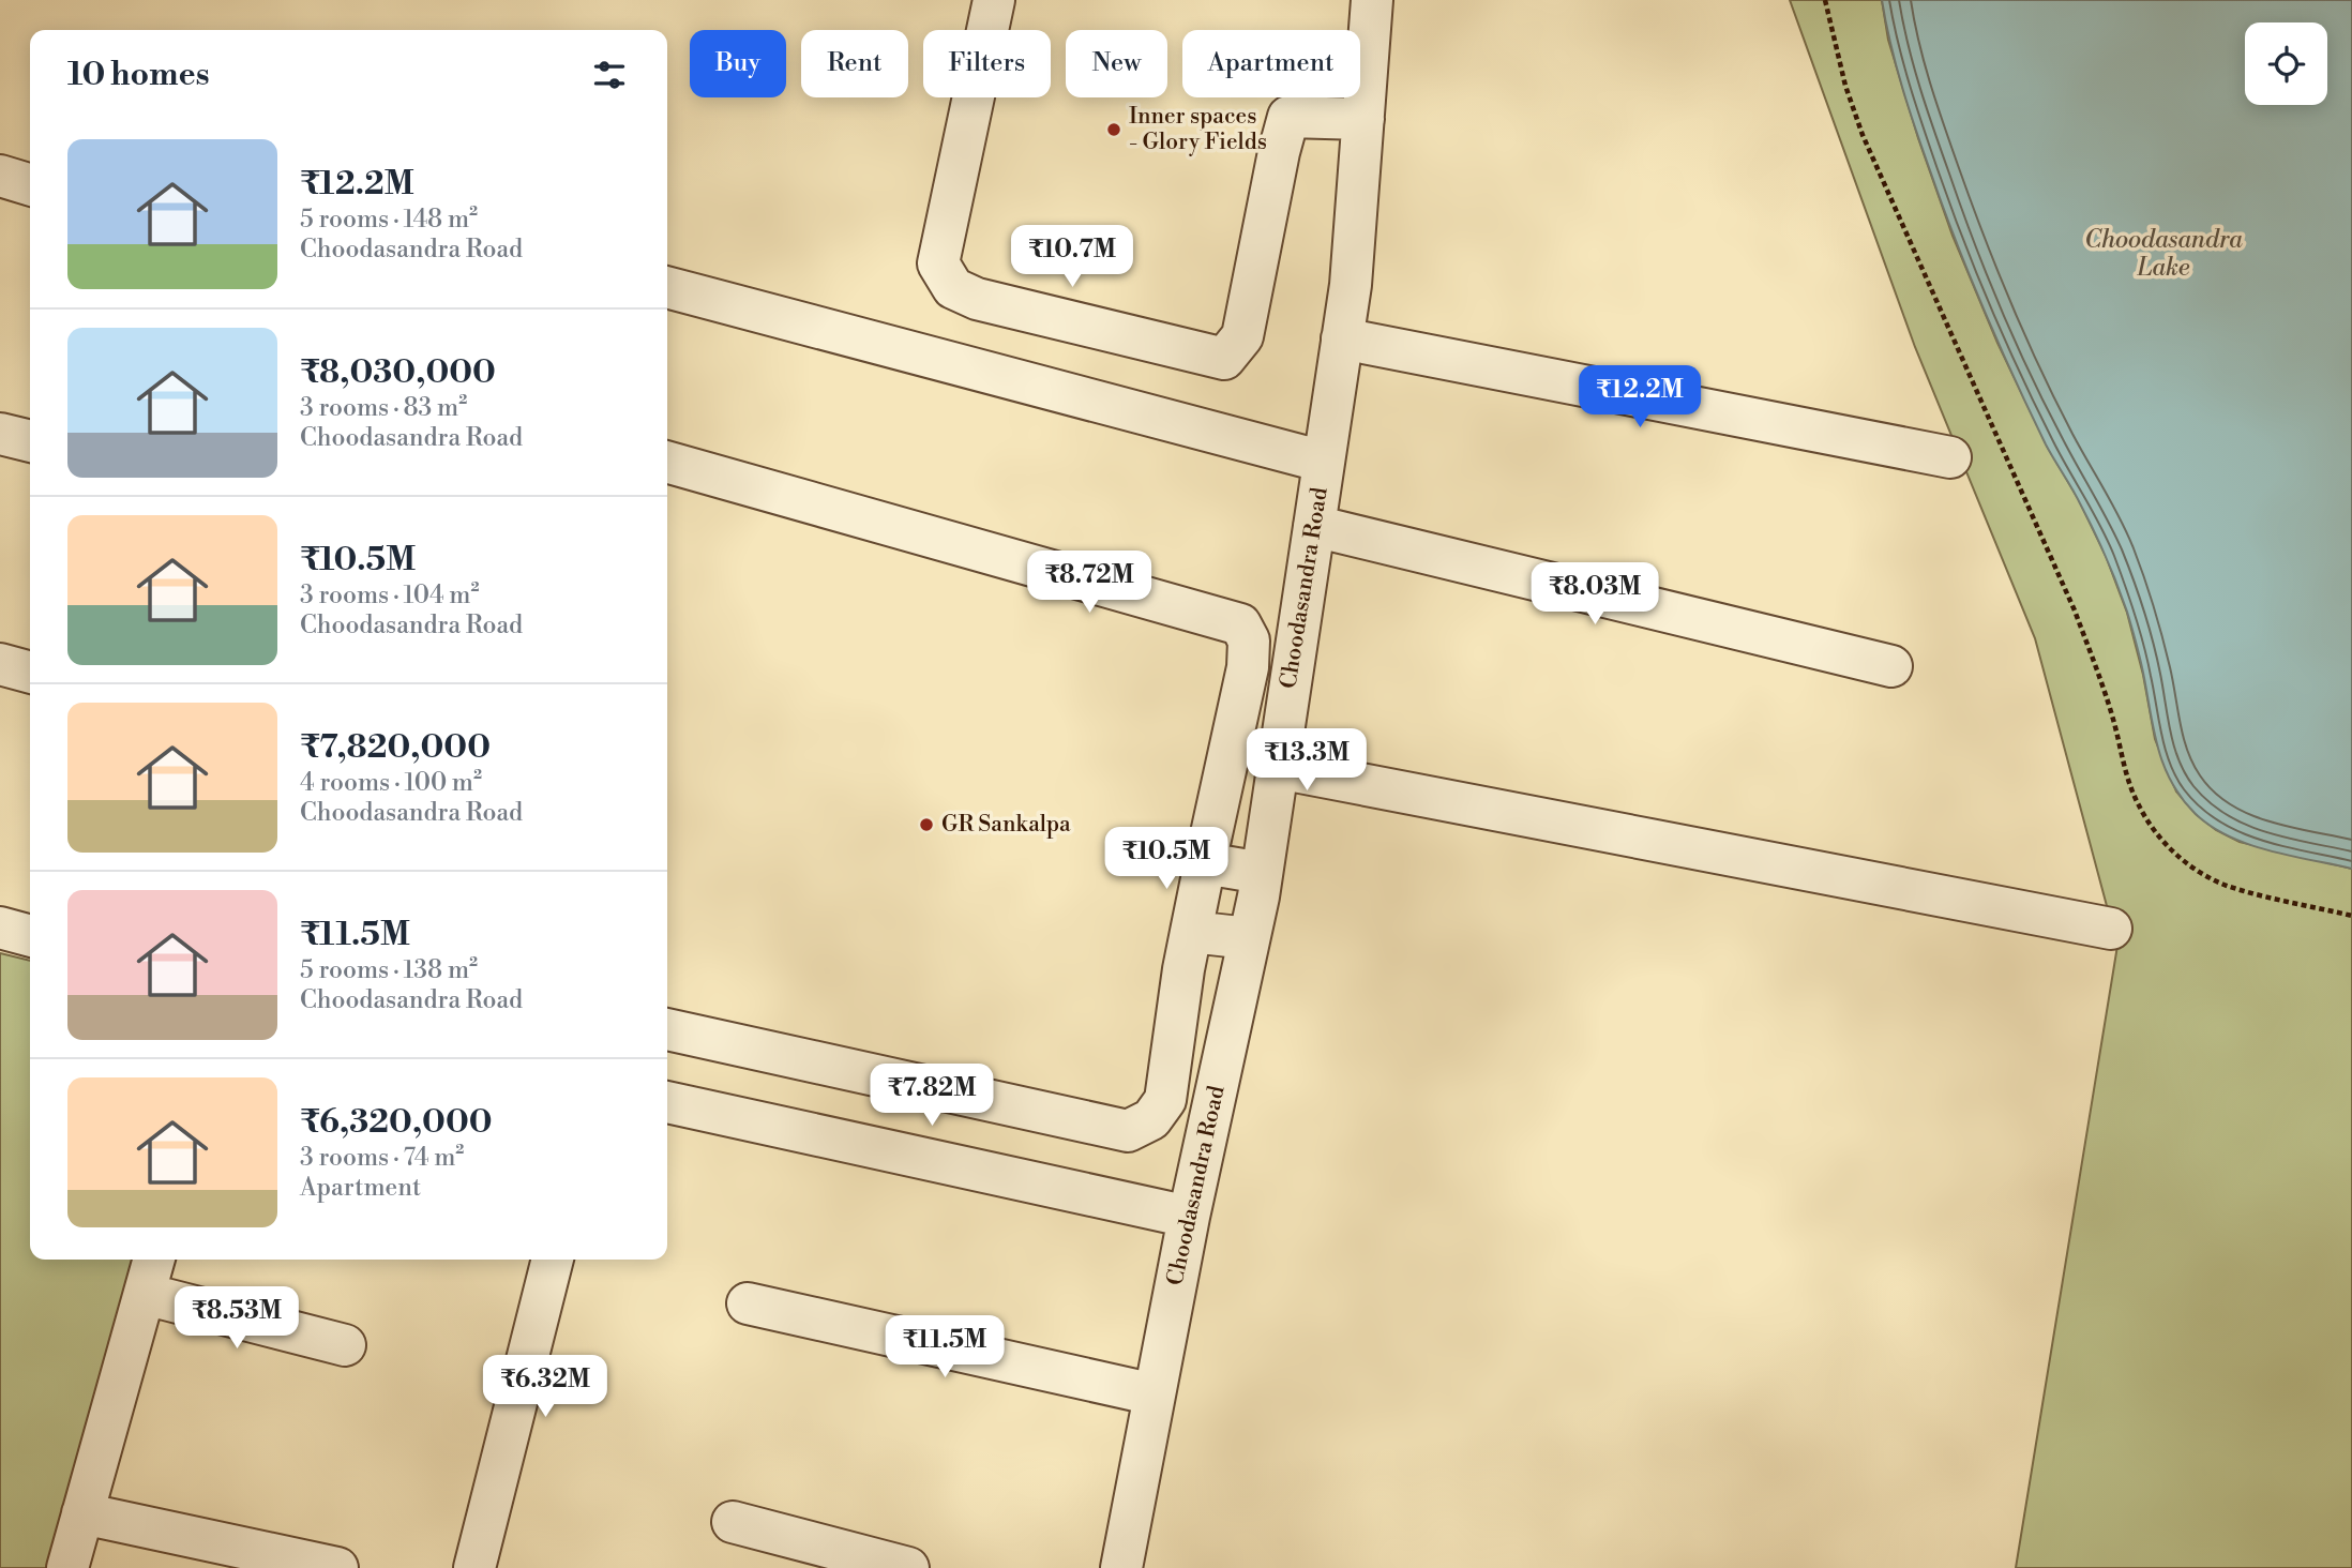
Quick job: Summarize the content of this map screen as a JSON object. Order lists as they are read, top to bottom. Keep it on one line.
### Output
{"streets":{"street":["Choodasandra Road"]},"water":["Choodasandra Lake"],"places":["Inner spaces - Glory Fields","GR Sankalpa"],"page":{"chip":["Buy","Rent","Filters","New","Apartment"],"heading":"10 homes","list":[{"name":"₹12.2M","note":"5 rooms · 148 m² · Choodasandra Road"},{"name":"₹8,030,000","note":"3 rooms · 83 m² · Choodasandra Road"},{"name":"₹10.5M","note":"3 rooms · 104 m² · Choodasandra Road"},{"name":"₹7,820,000","note":"4 rooms · 100 m² · Choodasandra Road"},{"name":"₹11.5M","note":"5 rooms · 138 m² · Choodasandra Road"},{"name":"₹6,320,000","note":"3 rooms · 74 m² · Apartment"}],"price":["₹10.7M","₹12.2M","₹8.72M","₹8.03M","₹13.3M","₹10.5M","₹7.82M","₹8.53M","₹11.5M","₹6.32M"]}}
